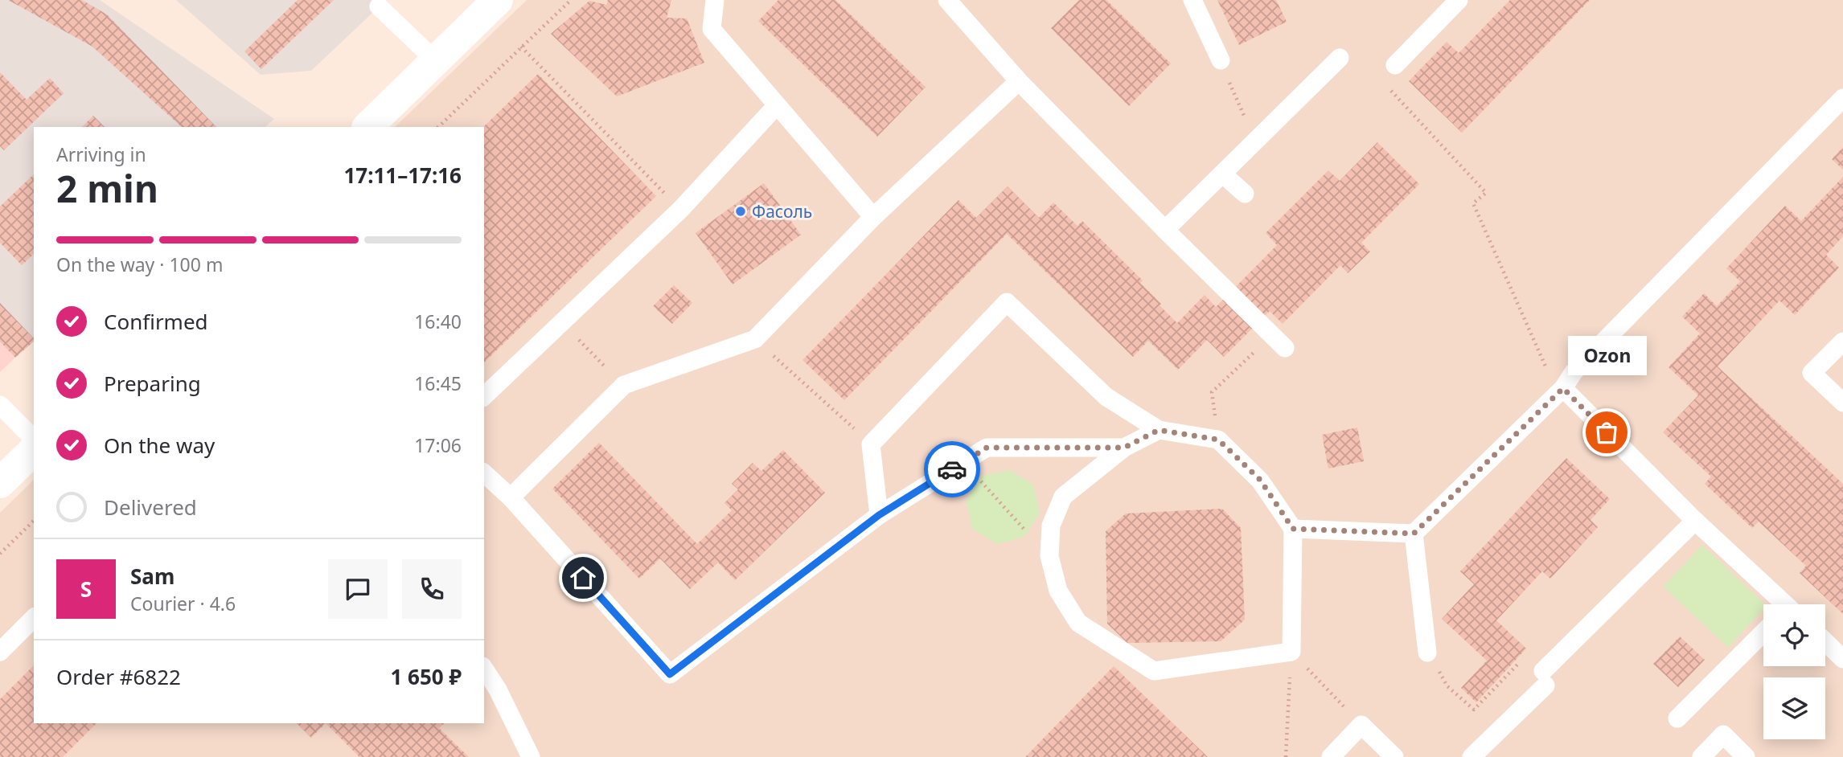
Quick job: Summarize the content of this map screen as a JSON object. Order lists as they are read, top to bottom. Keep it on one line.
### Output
{"places":["Фасоль","Ozon"],"page":{"heading":["2 min","Arriving in","17:11–17:16"],"panel":["Sam","Courier · 4.6","Order #6822","1 650 ₽"],"bar":"On the way · 100 m","list":[["Confirmed","16:40"],["Preparing","16:45"],["On the way","17:06"],"Delivered"],"bubble":"Ozon","round":"S"}}
